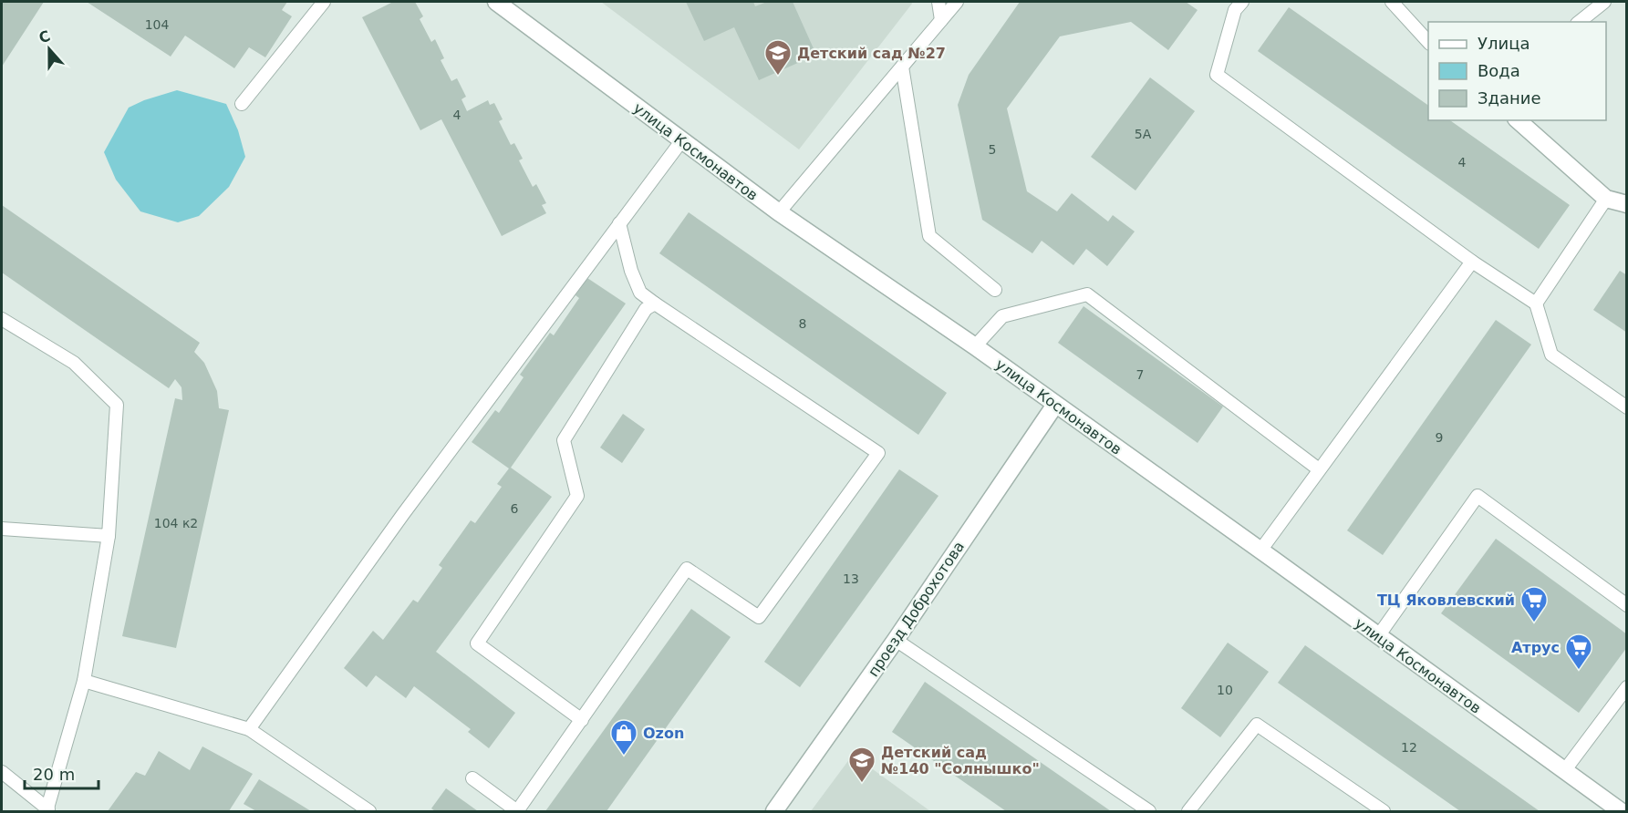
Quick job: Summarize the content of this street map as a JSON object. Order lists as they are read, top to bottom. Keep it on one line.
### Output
{"streets":{"street":["улица Космонавтов","проезд Доброхотова"]},"crossings":[["улица Космонавтов","проезд Доброхотова"]],"places":{"school or university":["Детский сад №27","Детский сад №140 \"Солнышко\""],"supermarket":["ТЦ Яковлевский","Атрус"],"shop":["Ozon"]},"house_numbers":["104","4","5А","5","4","8","7","9","6","104 к2","13","10","12"],"legend":["Улица","Вода","Здание"],"scale_bar":"20 m","north":"top"}
